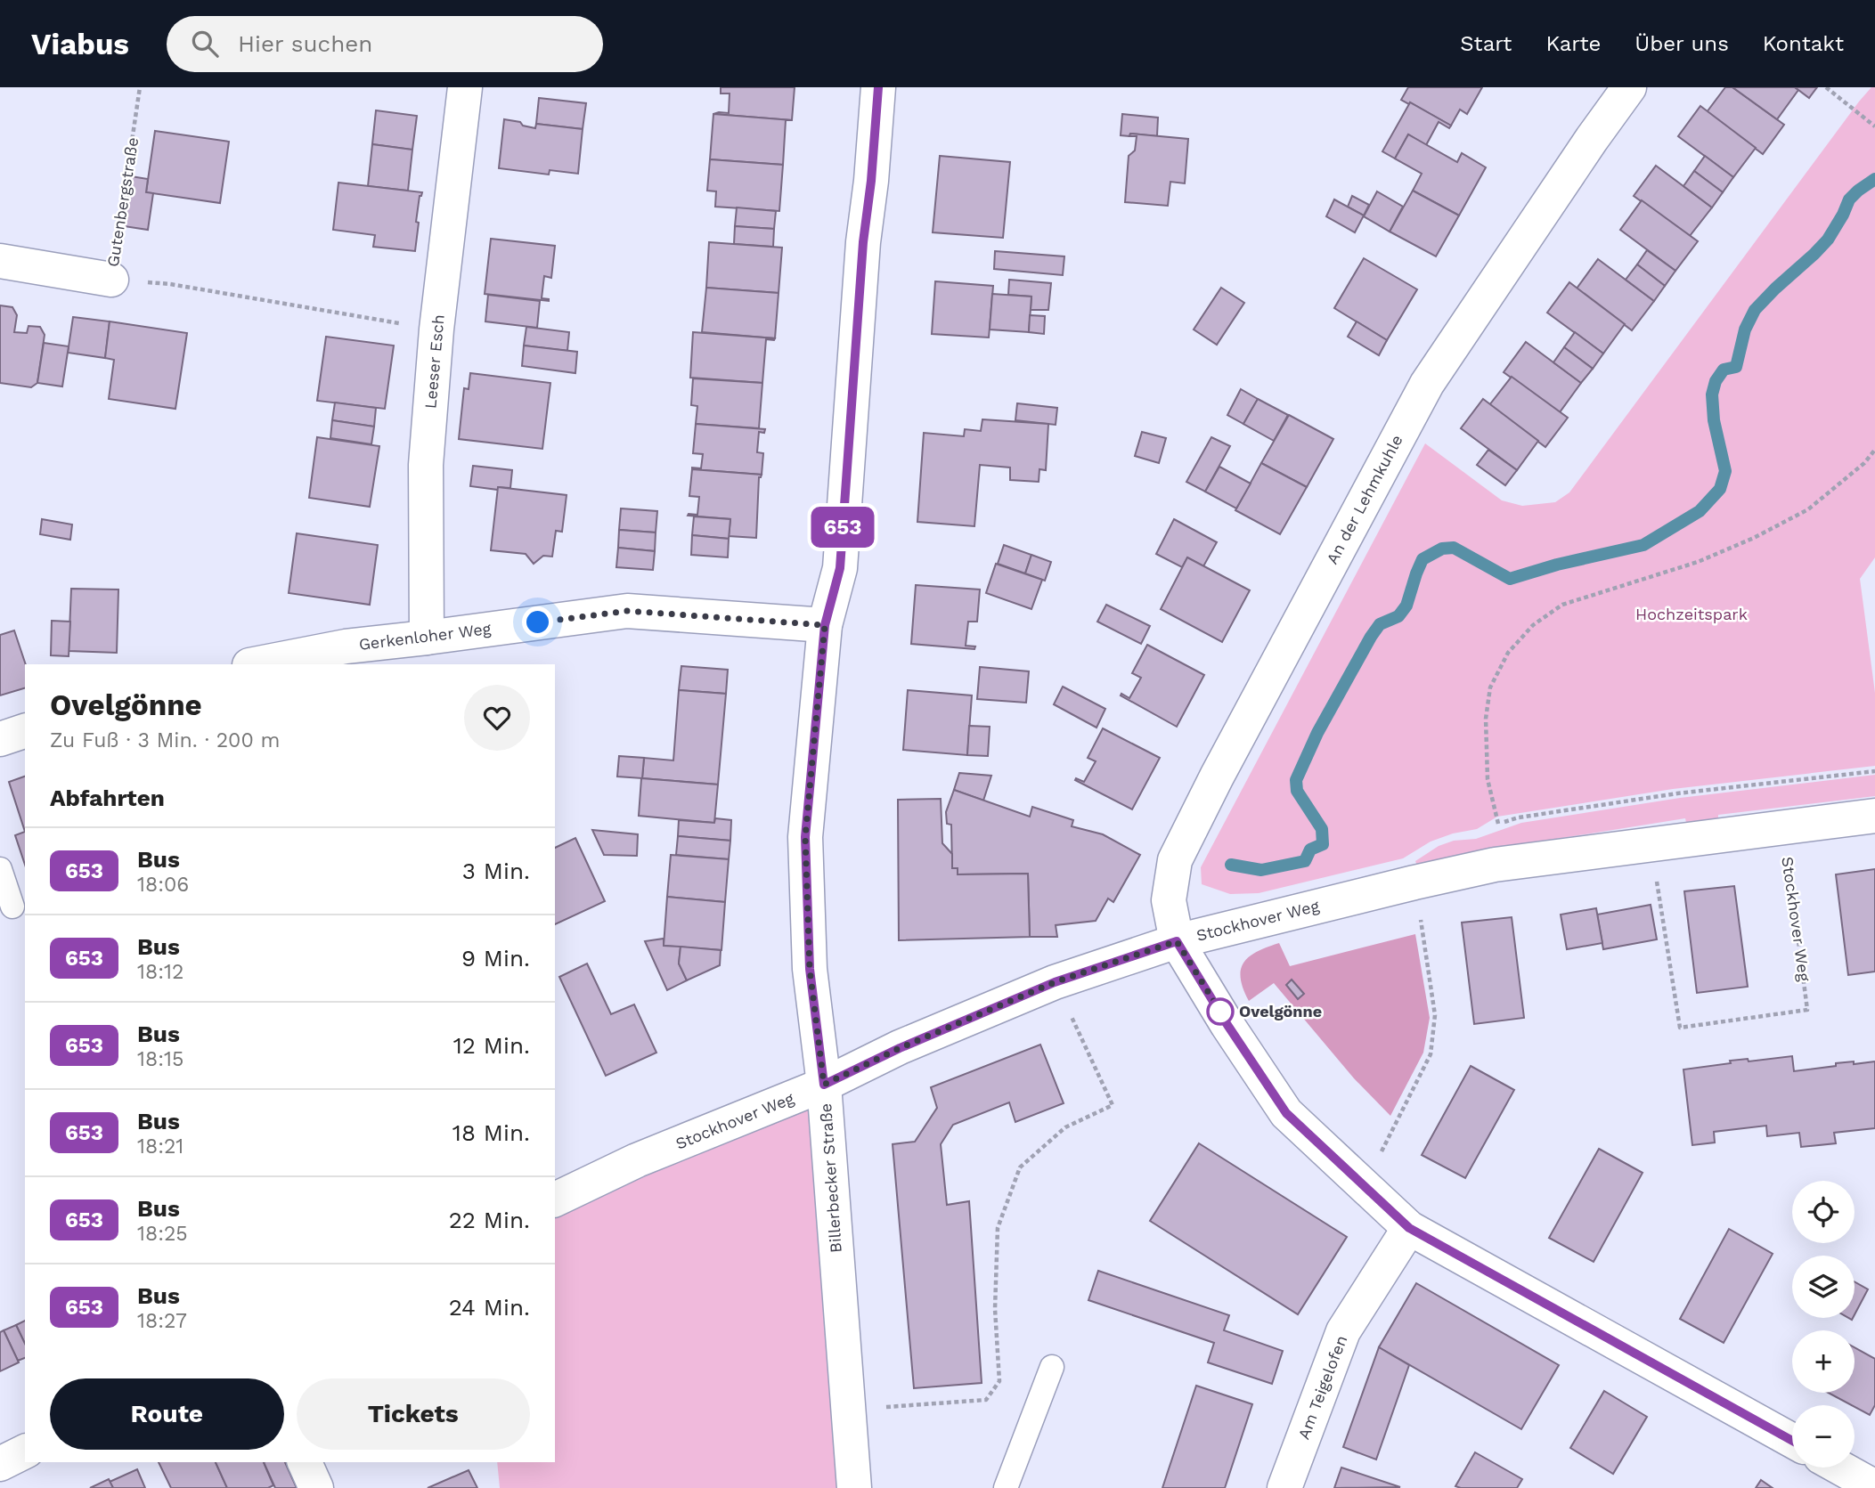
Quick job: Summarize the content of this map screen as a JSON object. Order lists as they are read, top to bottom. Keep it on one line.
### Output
{"streets":{"street":["Gutenbergstraße","Leeser Esch","An der Lehmkuhle","Gerkenloher Weg","Stockhover Weg","Billerbecker Straße","Am Teigelofen"]},"crossings":[["Leeser Esch","Gerkenloher Weg"],["An der Lehmkuhle","Stockhover Weg"],["Gerkenloher Weg","Billerbecker Straße"],["Stockhover Weg","Billerbecker Straße"]],"parks":["Hochzeitspark"],"places":["Ovelgönne"],"lines":["bus line 653"],"page":{"header":"Viabus","search":"Hier suchen","nav":["Start","Karte","Über uns","Kontakt"],"on_map":"653","heading":[["Ovelgönne","Zu Fuß · 3 Min. · 200 m"],"Abfahrten"],"list":[{"mark":"653","name":"Bus","note":"18:06","value":"3 Min."},{"mark":"653","name":"Bus","note":"18:12","value":"9 Min."},{"mark":"653","name":"Bus","note":"18:15","value":"12 Min."},{"mark":"653","name":"Bus","note":"18:21","value":"18 Min."},{"mark":"653","name":"Bus","note":"18:25","value":"22 Min."},{"mark":"653","name":"Bus","note":"18:27","value":"24 Min."}],"map_buttons":["+","−"],"buttons":["Route","Tickets"]}}
